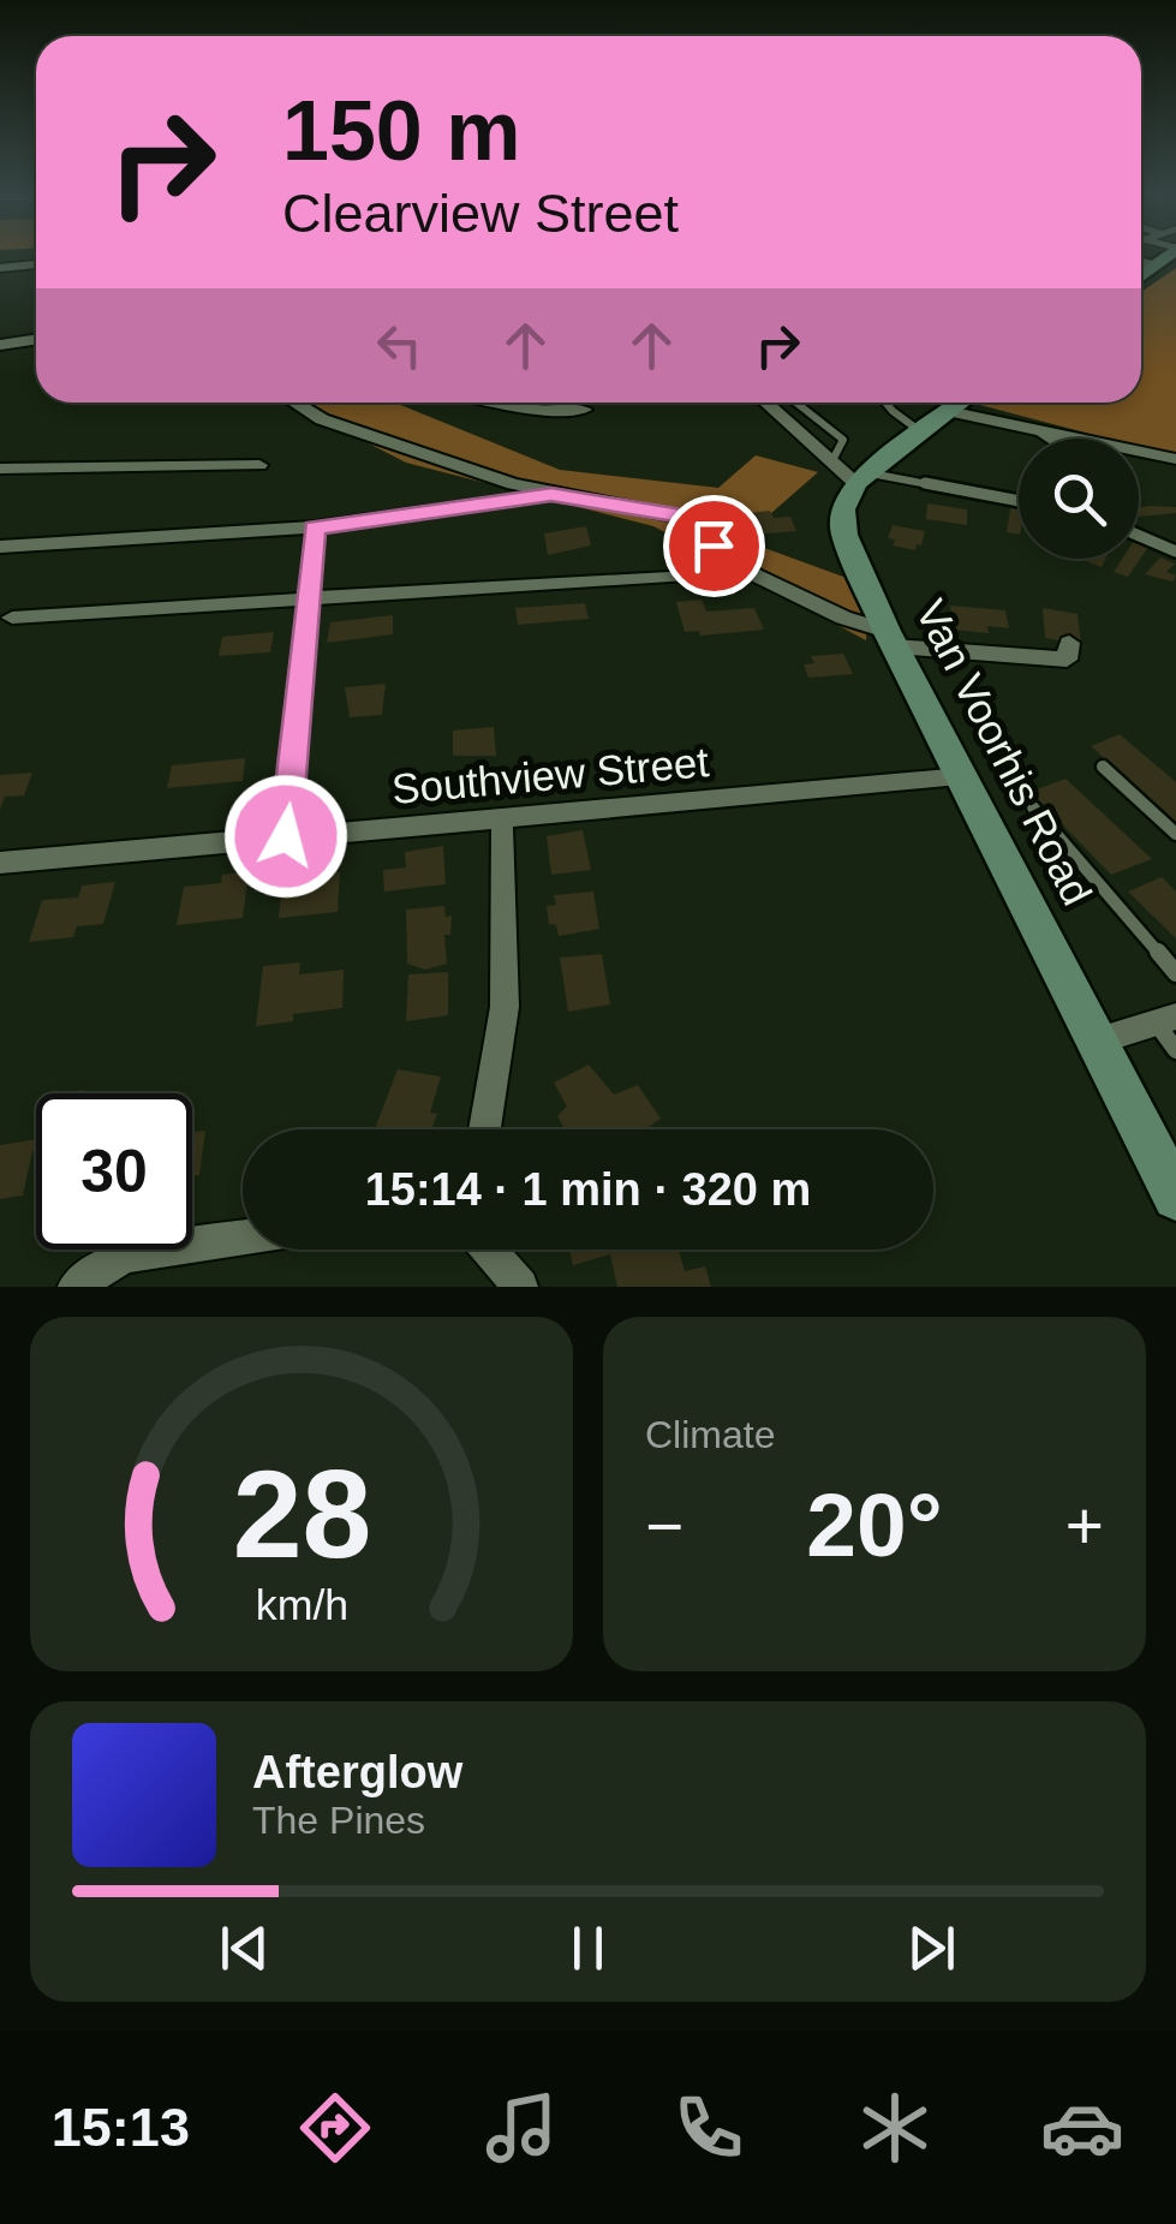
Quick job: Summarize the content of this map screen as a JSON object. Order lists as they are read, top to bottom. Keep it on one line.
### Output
{"streets":{"street":["Van Voorhis Road","Southview Street"]},"crossings":[["Van Voorhis Road","Southview Street"]],"page":{"turn":["150 m","Clearview Street"],"limit":"30","trip":"15:14 · 1 min · 320 m","tile":"Climate","heat":["−","20°","+"],"song":["Afterglow","The Pines"],"tabs":"15:13","gauge":["28","km/h"]}}
